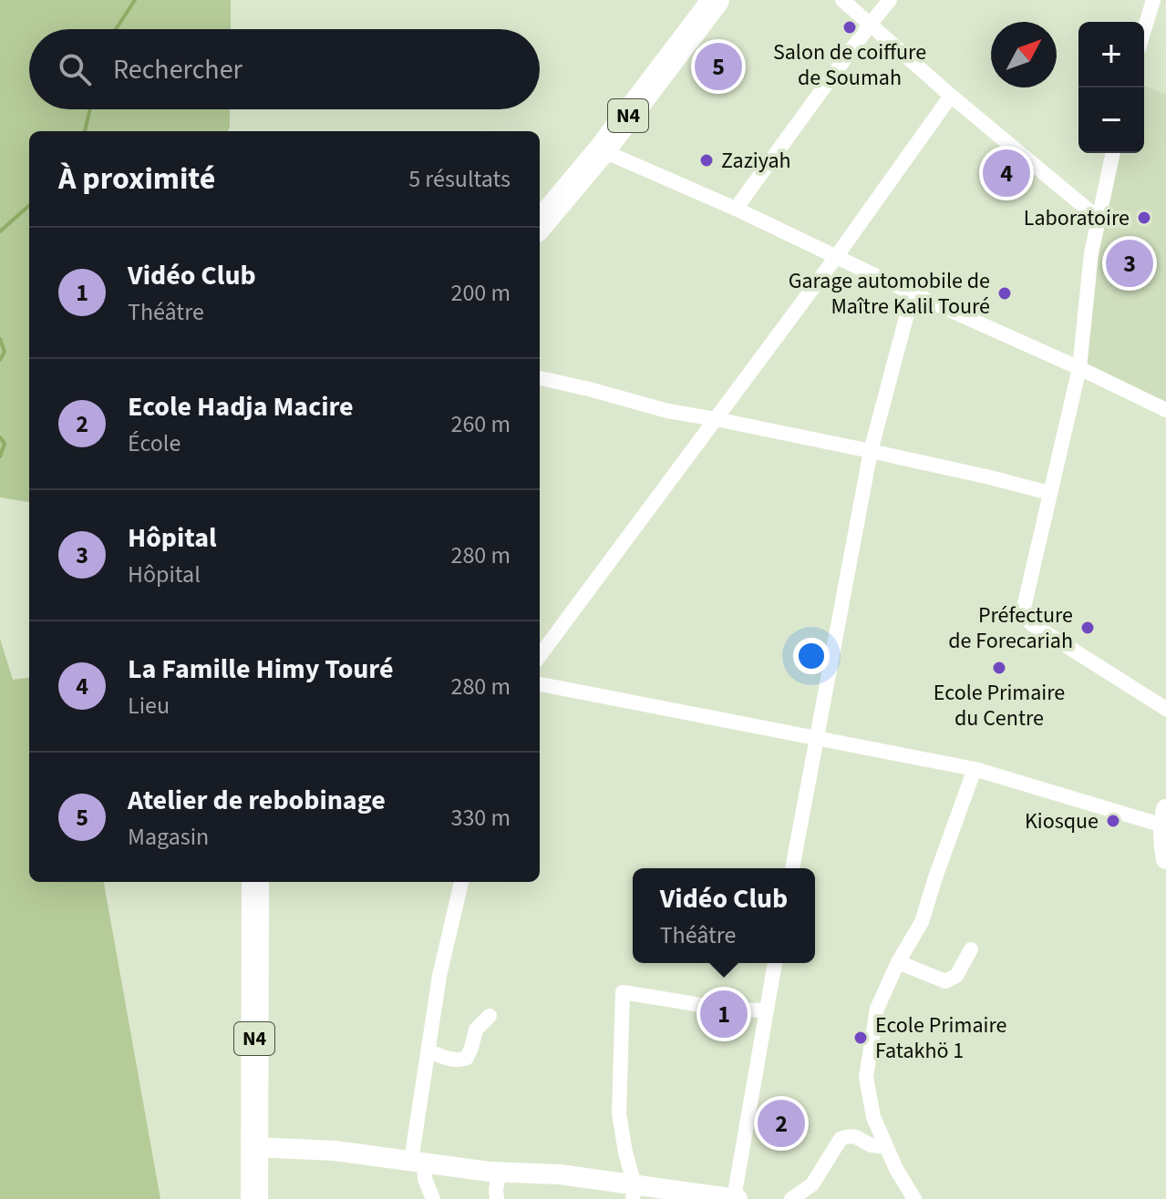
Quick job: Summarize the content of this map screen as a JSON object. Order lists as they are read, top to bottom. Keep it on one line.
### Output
{"streets":{"highway":["N4"]},"places":["Salon de coiffure de Soumah","Zaziyah","Laboratoire","Garage automobile de Maître Kalil Touré","Préfecture de Forecariah","Ecole Primaire du Centre","Kiosque","Ecole Primaire Fatakhö 1"],"north":"top right","page":{"map_buttons":["+","−"],"search":"Rechercher","pins":["5","4","3","1","2"],"heading":["À proximité","5 résultats"],"list":[{"mark":"1","name":"Vidéo Club","note":"Théâtre","value":"200 m"},{"mark":"2","name":"Ecole Hadja Macire","note":"École","value":"260 m"},{"mark":"3","name":"Hôpital","note":"Hôpital","value":"280 m"},{"mark":"4","name":"La Famille Himy Touré","note":"Lieu","value":"280 m"},{"mark":"5","name":"Atelier de rebobinage","note":"Magasin","value":"330 m"}],"popup":["Vidéo Club","Théâtre"]}}
